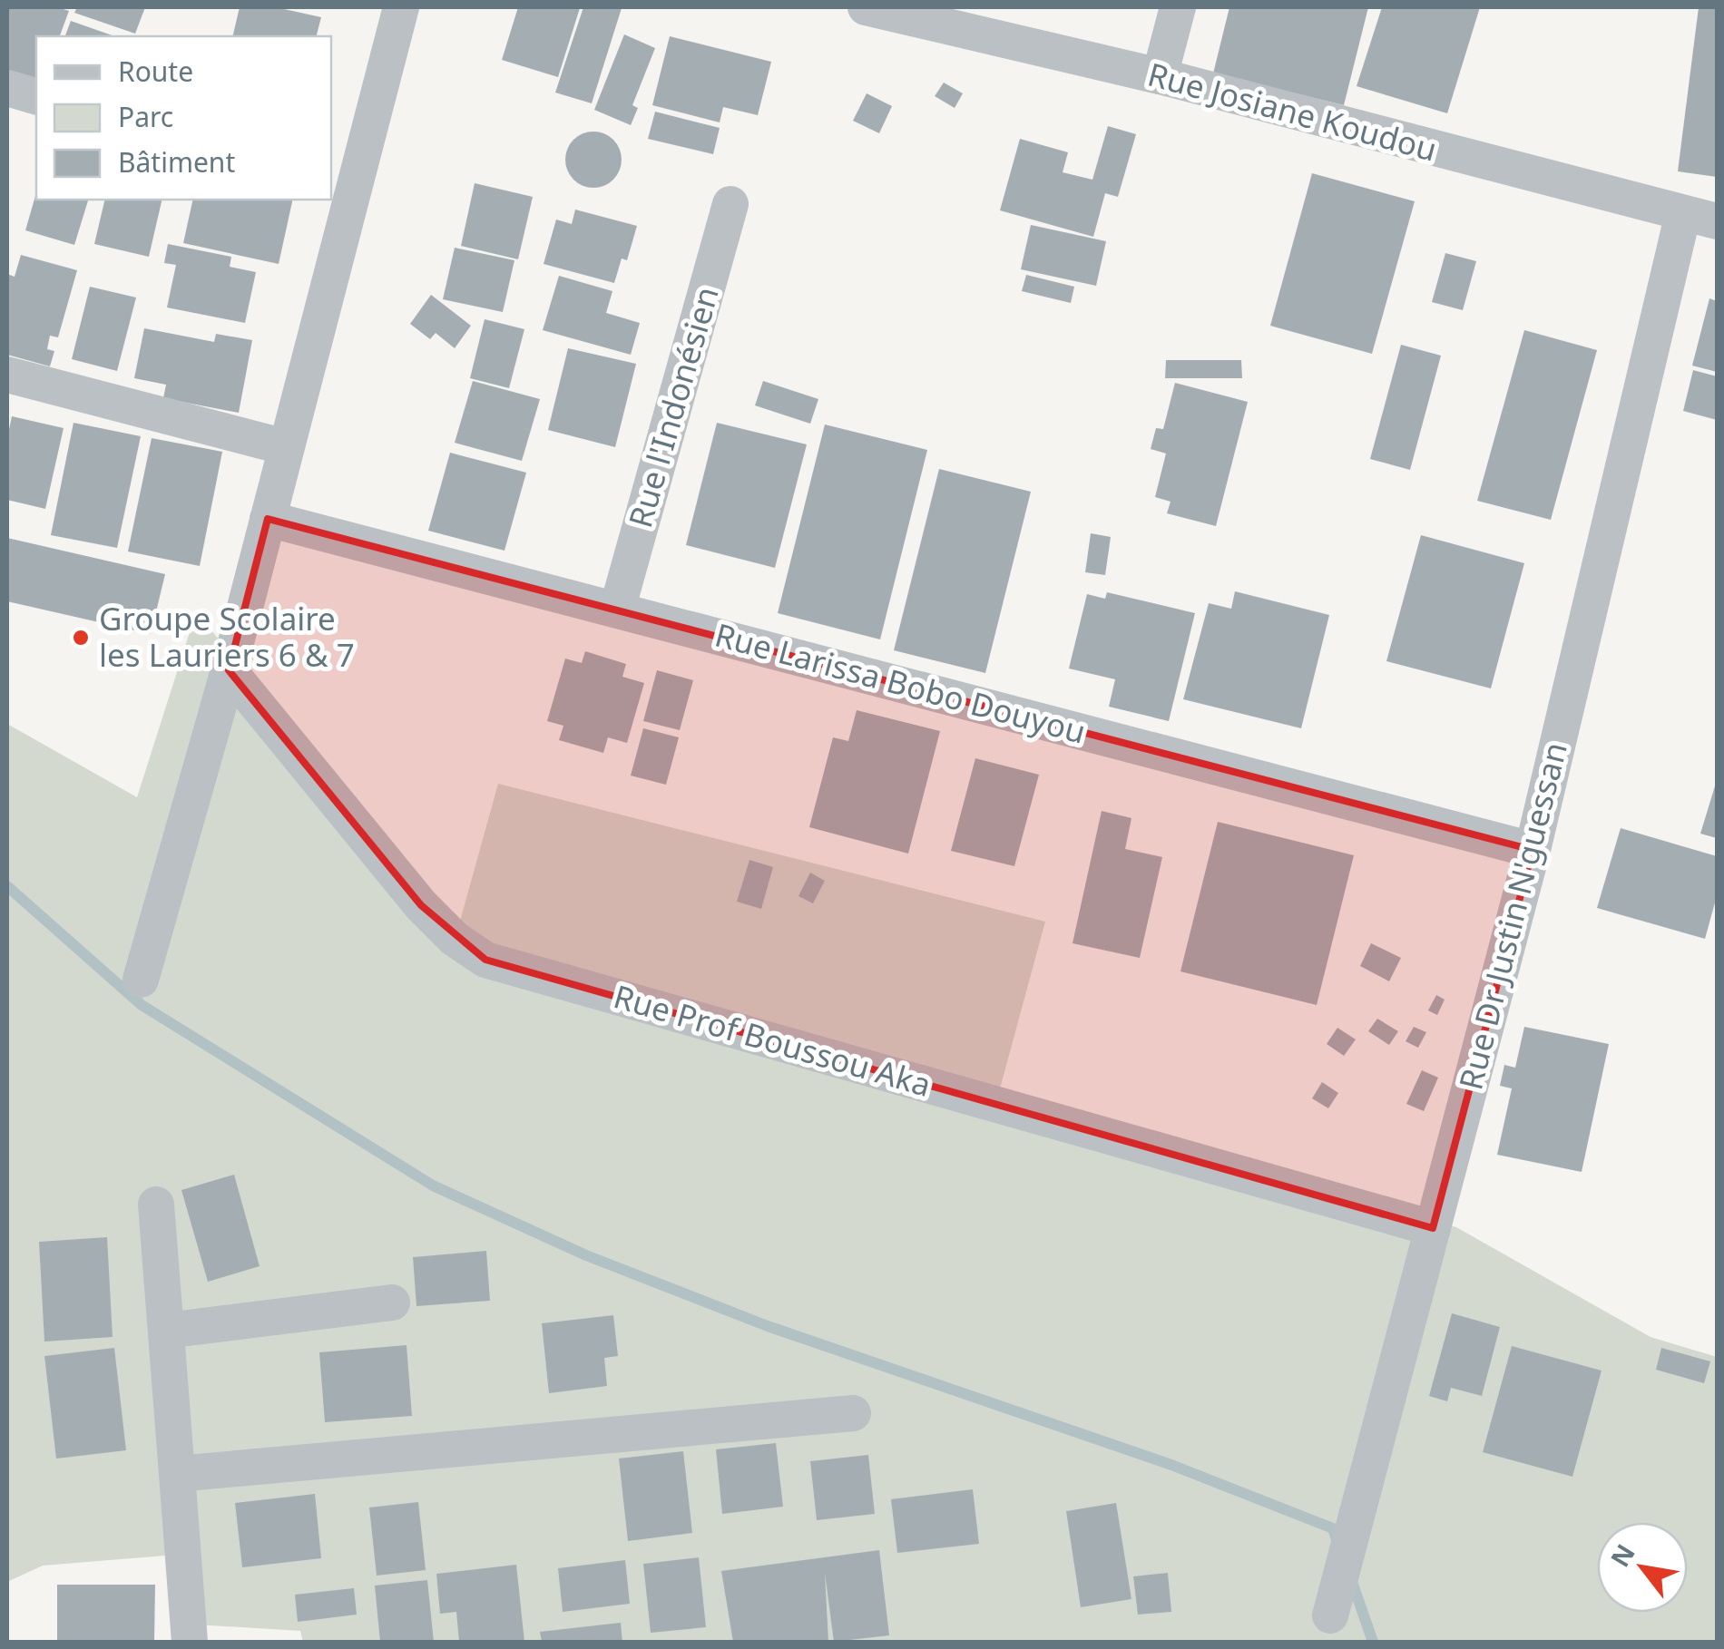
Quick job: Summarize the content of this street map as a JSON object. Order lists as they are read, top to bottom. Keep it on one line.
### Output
{"streets":{"street":["Rue Josiane Koudou","Rue l'Indonésien","Rue Larissa Bobo Douyou","Rue Dr Justin N'guessan","Rue Prof Boussou Aka"]},"crossings":[["Rue Josiane Koudou","Rue Dr Justin N'guessan"],["Rue l'Indonésien","Rue Larissa Bobo Douyou"],["Rue Larissa Bobo Douyou","Rue Dr Justin N'guessan"],["Rue Dr Justin N'guessan","Rue Prof Boussou Aka"]],"places":["Groupe Scolaire les Lauriers 6 & 7"],"legend":["Route","Parc","Bâtiment"],"north":"top left"}
